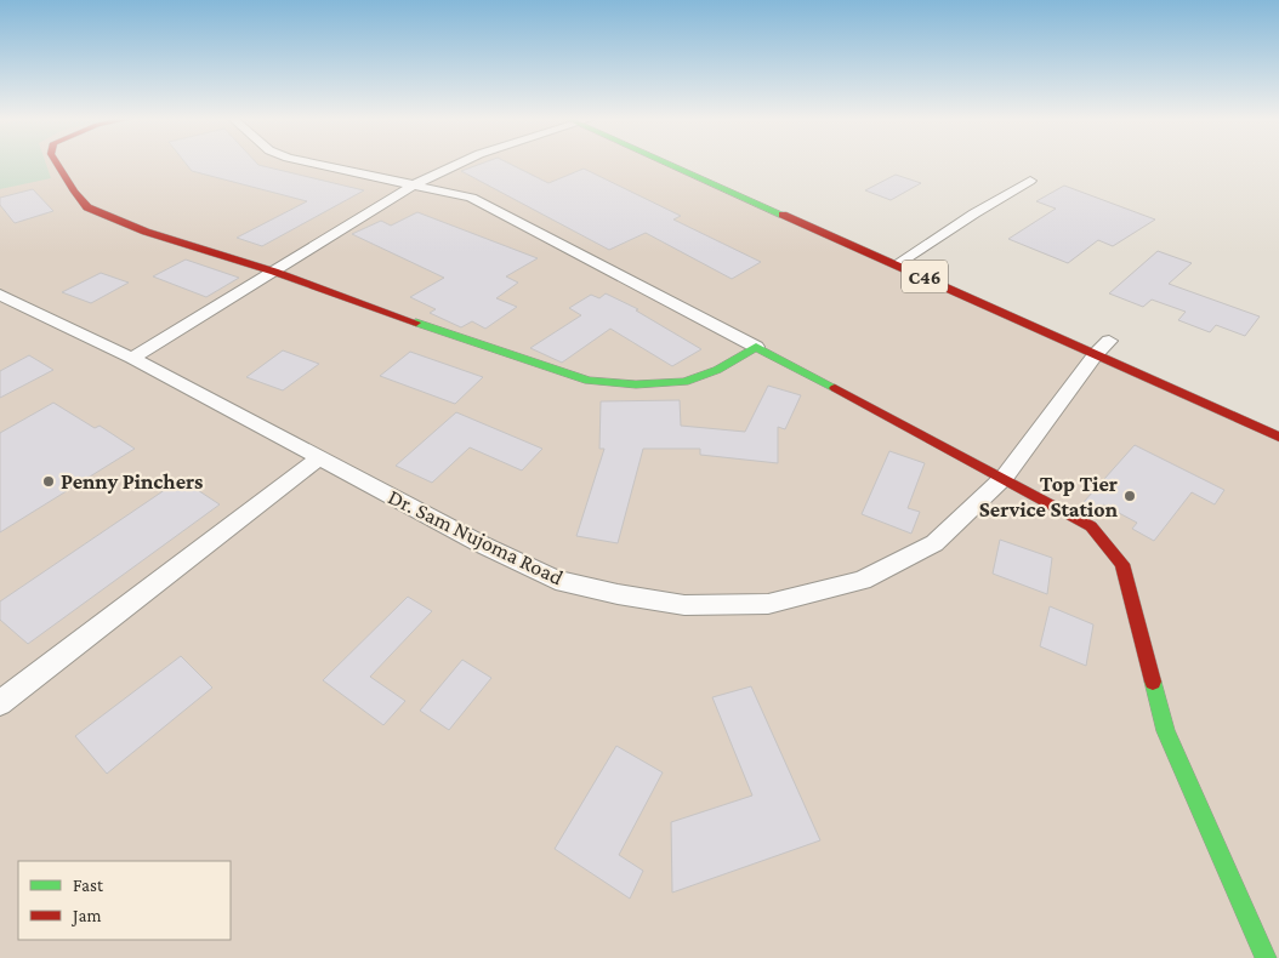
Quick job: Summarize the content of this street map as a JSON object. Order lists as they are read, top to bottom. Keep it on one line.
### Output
{"streets":{"street":["C46","Dr. Sam Nujoma Road"]},"crossings":[["C46","Dr. Sam Nujoma Road"]],"places":["Penny Pinchers","Top Tier Service Station"],"legend":["Fast","Jam"]}
